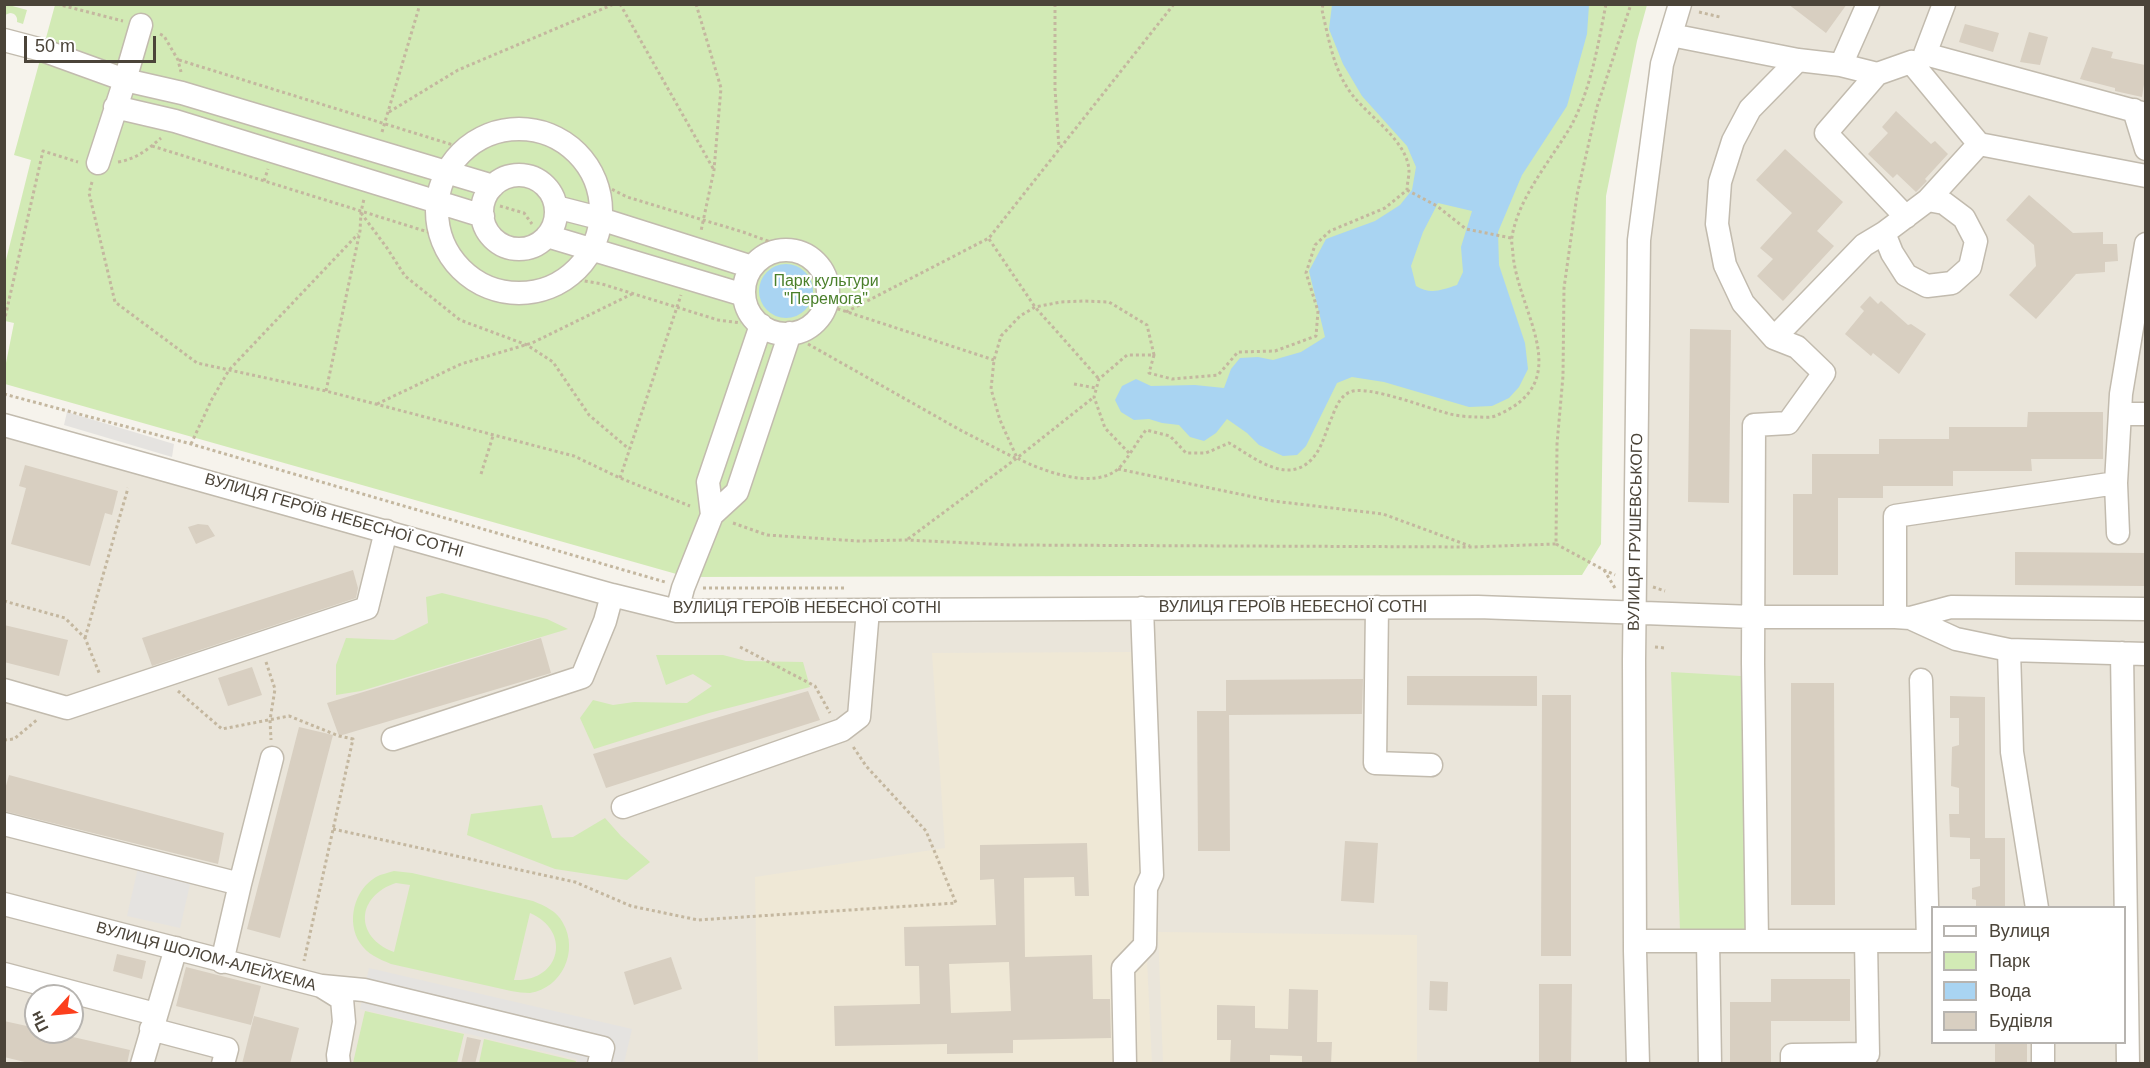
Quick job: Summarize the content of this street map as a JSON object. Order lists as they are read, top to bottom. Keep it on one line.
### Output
{"streets":{"street":["ВУЛИЦЯ ГЕРОЇВ НЕБЕСНОЇ СОТНІ","ВУЛИЦЯ ГРУШЕВСЬКОГО","ВУЛИЦЯ ШОЛОМ-АЛЕЙХЕМА"]},"crossings":[["ВУЛИЦЯ ГЕРОЇВ НЕБЕСНОЇ СОТНІ","ВУЛИЦЯ ГРУШЕВСЬКОГО"]],"parks":["Парк культури \"Перемога\""],"legend":["Вулиця","Парк","Вода","Будівля"],"scale_bar":"50 m","north":"bottom left"}
